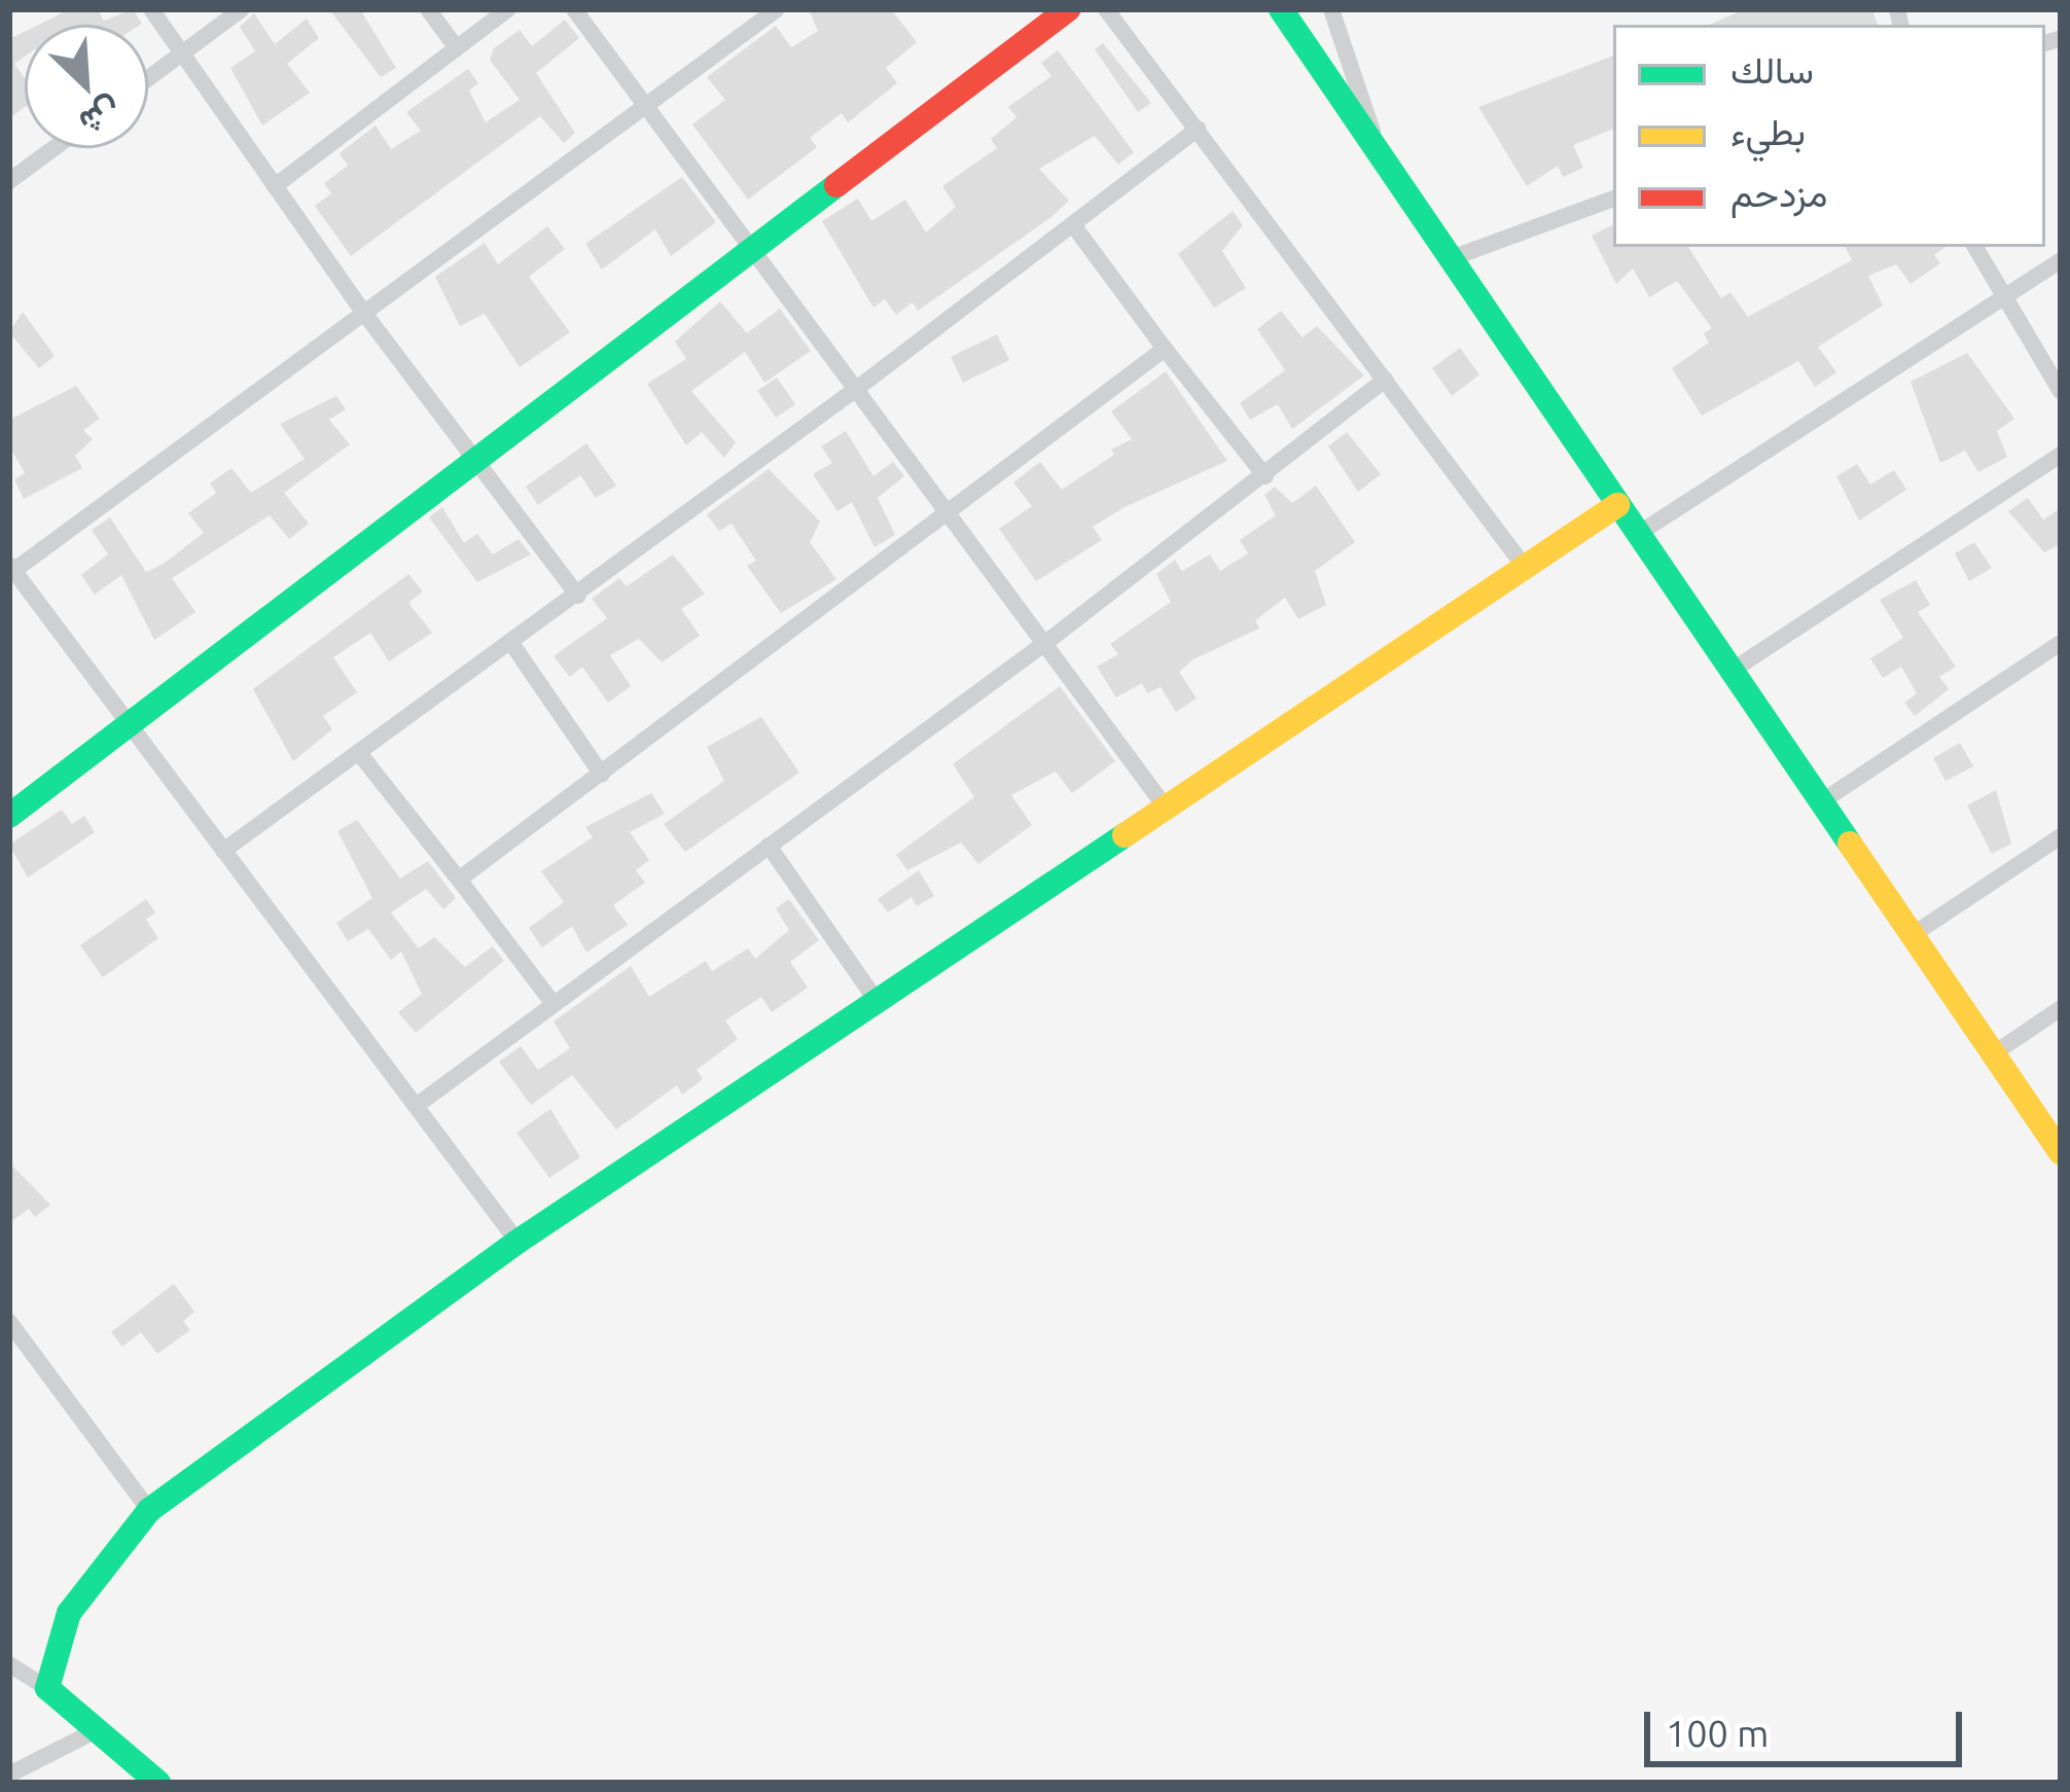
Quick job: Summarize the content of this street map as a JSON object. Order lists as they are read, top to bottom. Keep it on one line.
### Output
{"legend":["سالك","بطيء","مزدحم"],"scale_bar":"100 m","north":"bottom right"}
